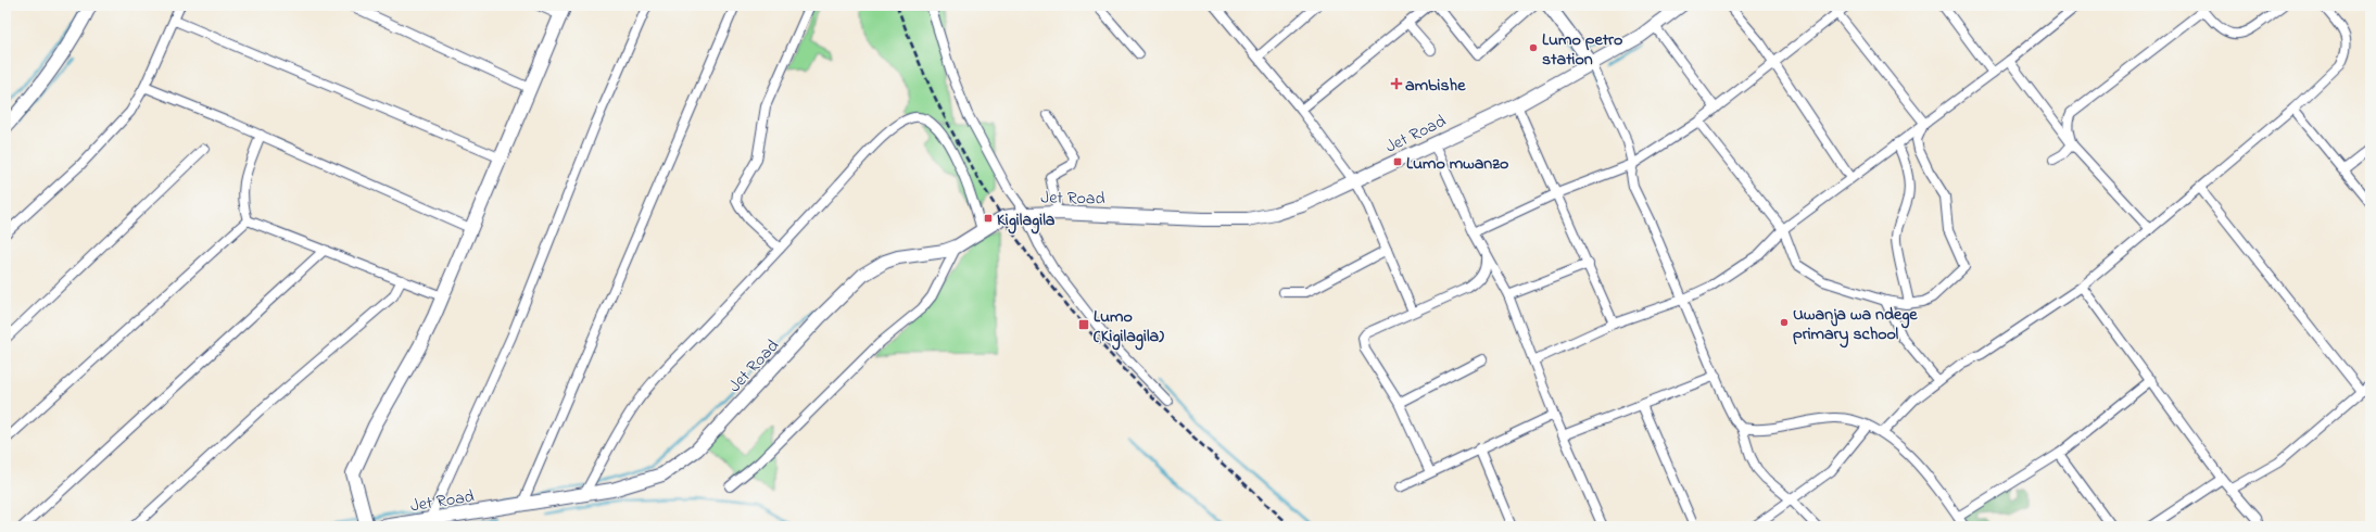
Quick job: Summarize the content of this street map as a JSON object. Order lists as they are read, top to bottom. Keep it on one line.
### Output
{"streets":{"main road":["Jet Road"]},"places":{"other":["Lumo petro station","Uwanja wa ndege primary school"],"health":["ambishe"],"transit":["Lumo mwanzo","Kigilagila","Lumo (Kigilagila)"]}}
